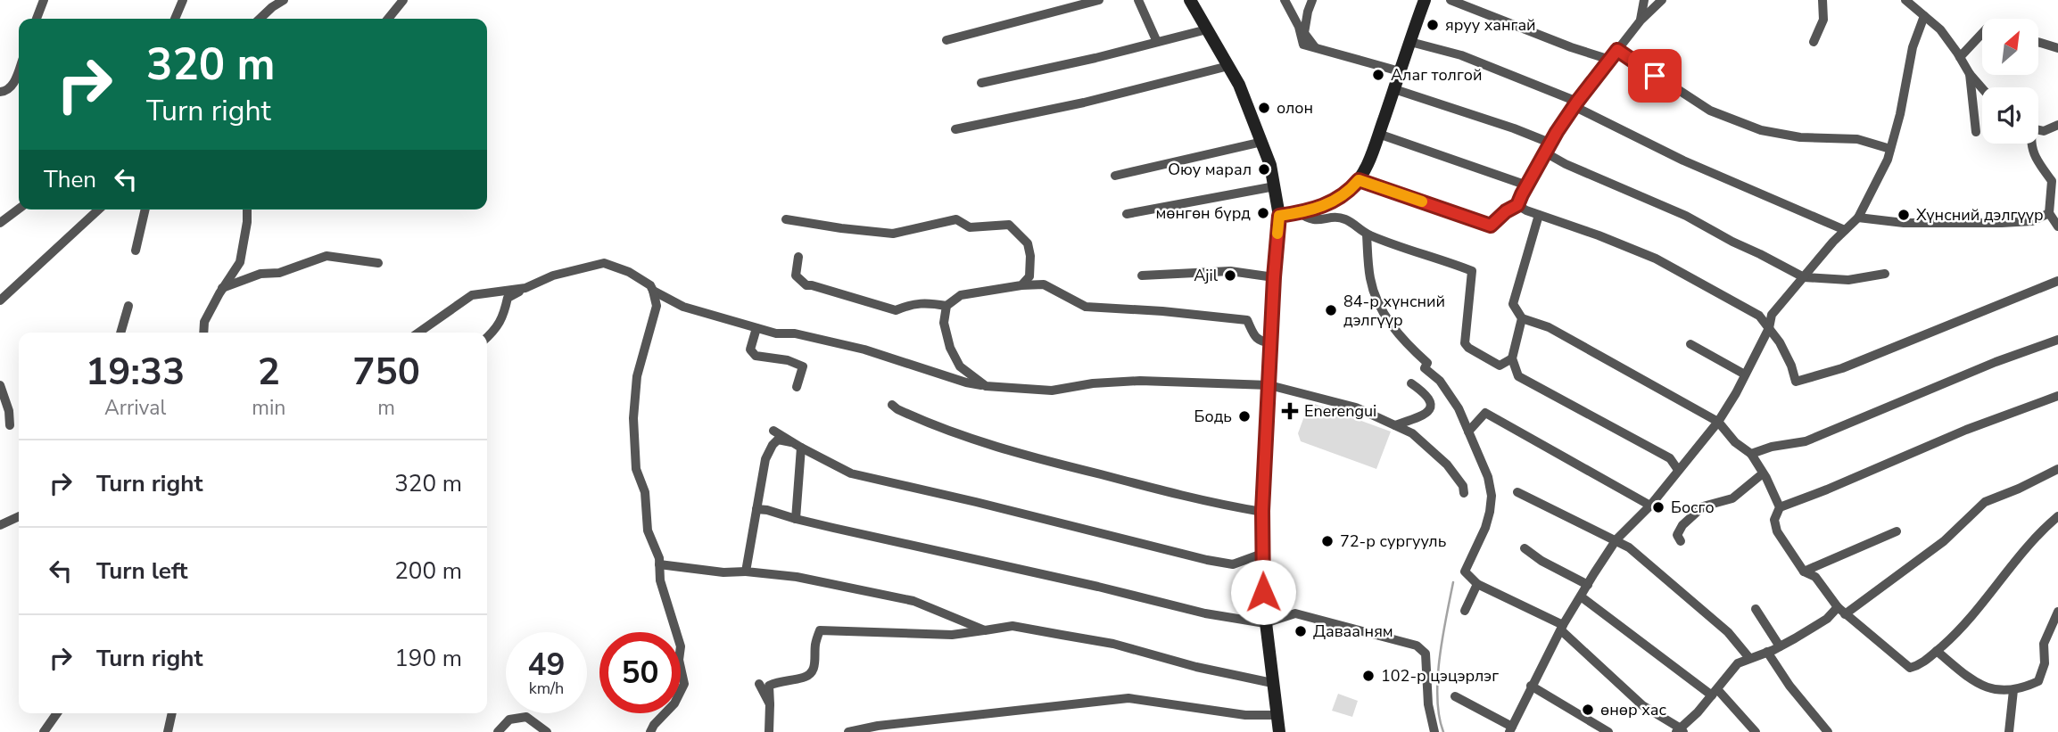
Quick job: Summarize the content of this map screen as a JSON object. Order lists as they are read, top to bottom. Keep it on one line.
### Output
{"places":{"other":["яруу хангай","Алаг толгой","олон","Оюу марал","мөнгөн бүрд","Хүнсний дэлгүүр","Ajil","84-р хүнсний дэлгүүр","Бодь","Босго","72-р сургууль","Даваа ням","102-р цэцэрлэг","өнөр хас"],"health":["Enerengui"]},"north":"top right","page":{"turn":["320 m","Turn right"],"then":"Then","eta":["19:33","Arrival","2","min","750","m"],"list":[{"name":"Turn right","value":"320 m"},{"name":"Turn left","value":"200 m"},{"name":"Turn right","value":"190 m"}],"speed":"49 km/h","limit":"50"}}
